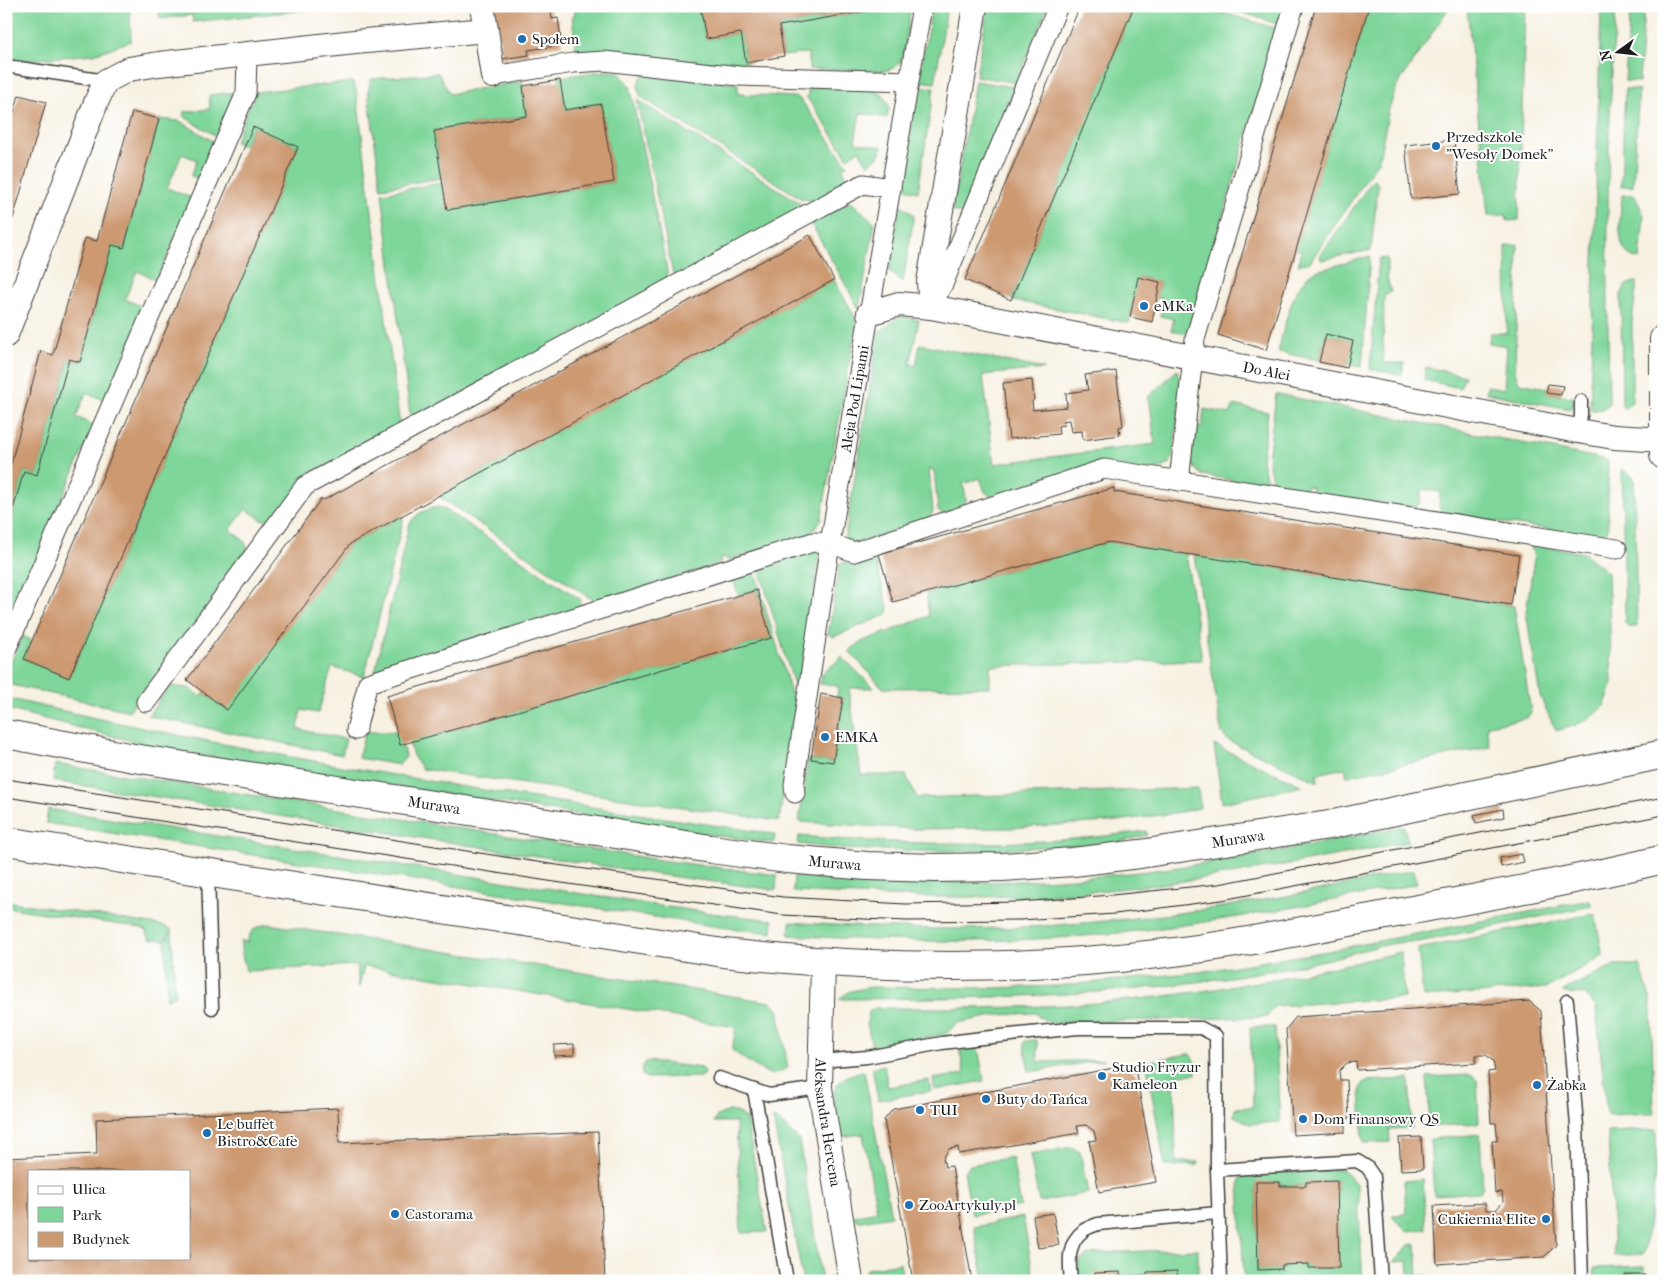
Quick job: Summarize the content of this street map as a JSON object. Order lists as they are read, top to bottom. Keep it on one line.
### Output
{"streets":{"street":["Do Alei","Aleja Pod Lipami","Murawa","Aleksandra Hercena"]},"crossings":[["Do Alei","Aleja Pod Lipami"]],"places":["Społem","Przedszkole \"Wesoły Domek\"","eMKa","EMKA","Studio Fryzur Kameleon","Żabka","Buty do Tańca","TUI","Dom Finansowy QS","Le buffet Bistro&Cafe","ZooArtykuly.pl","Castorama","Cukiernia Elite"],"legend":["Ulica","Park","Budynek"],"north":"left"}
